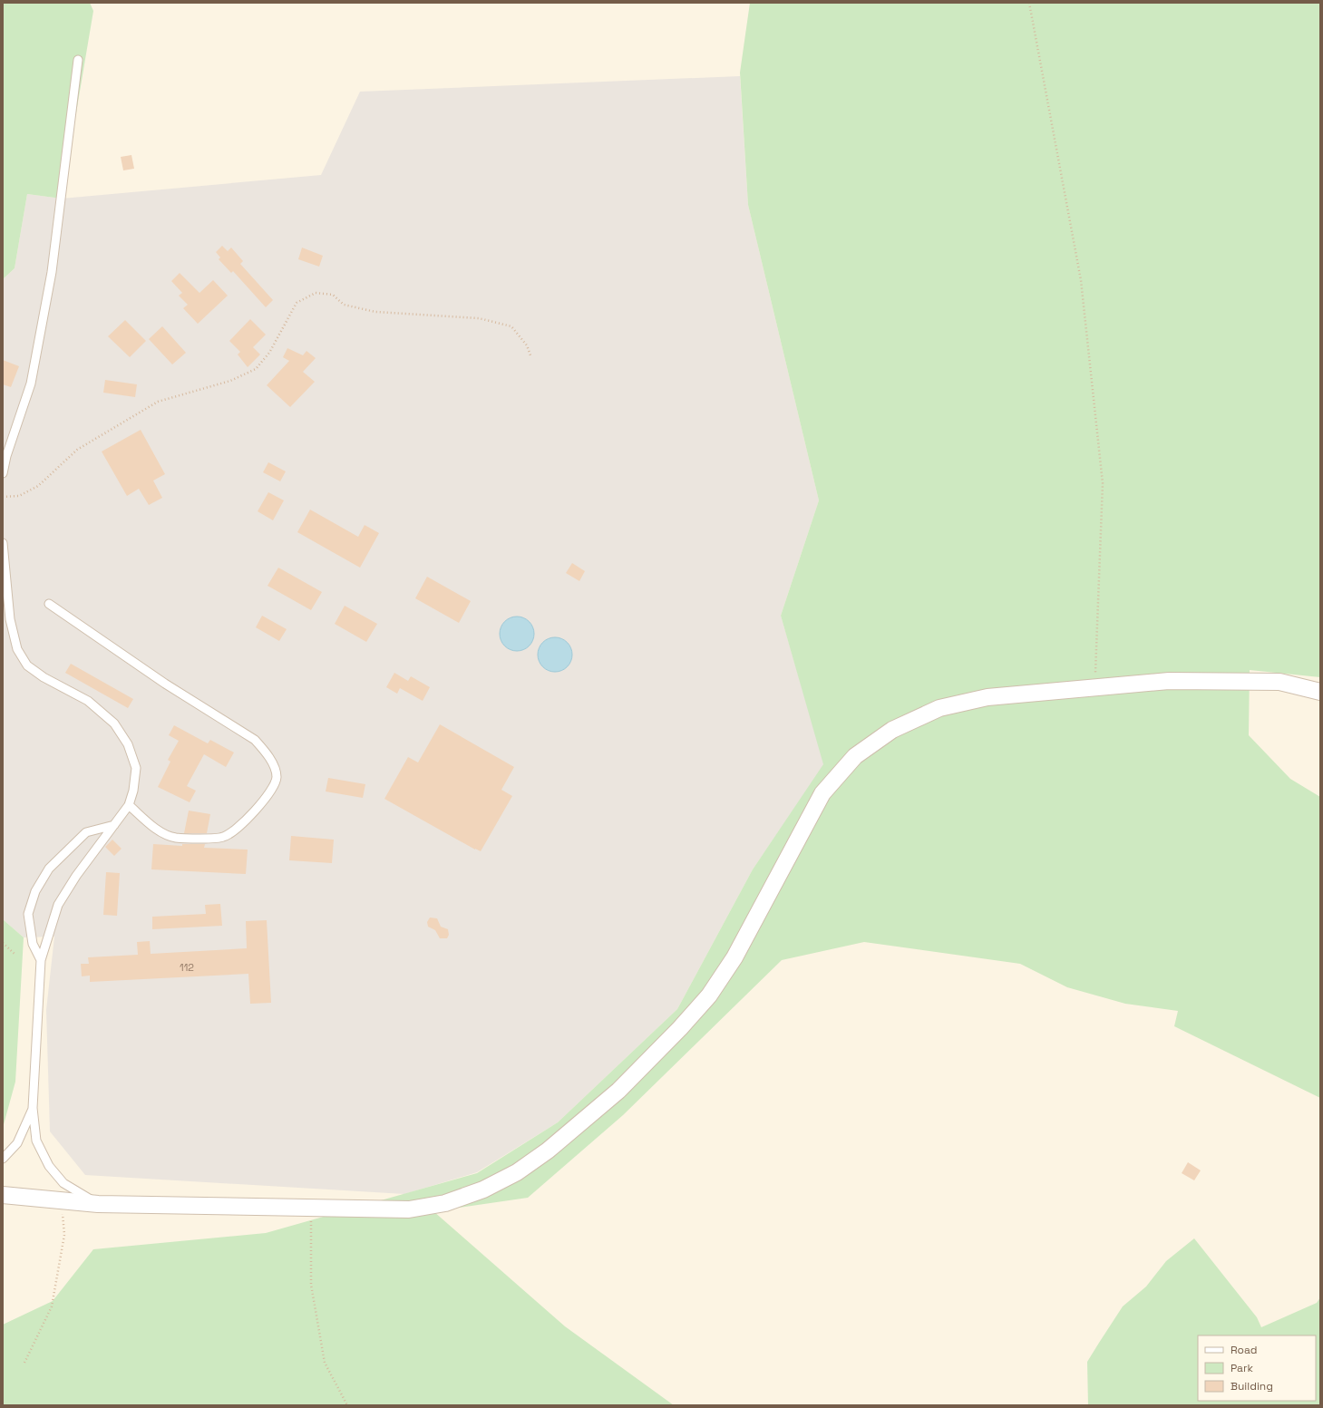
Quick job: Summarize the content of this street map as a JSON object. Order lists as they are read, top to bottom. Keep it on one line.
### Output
{"house_numbers":["112"],"legend":["Road","Park","Building"]}
